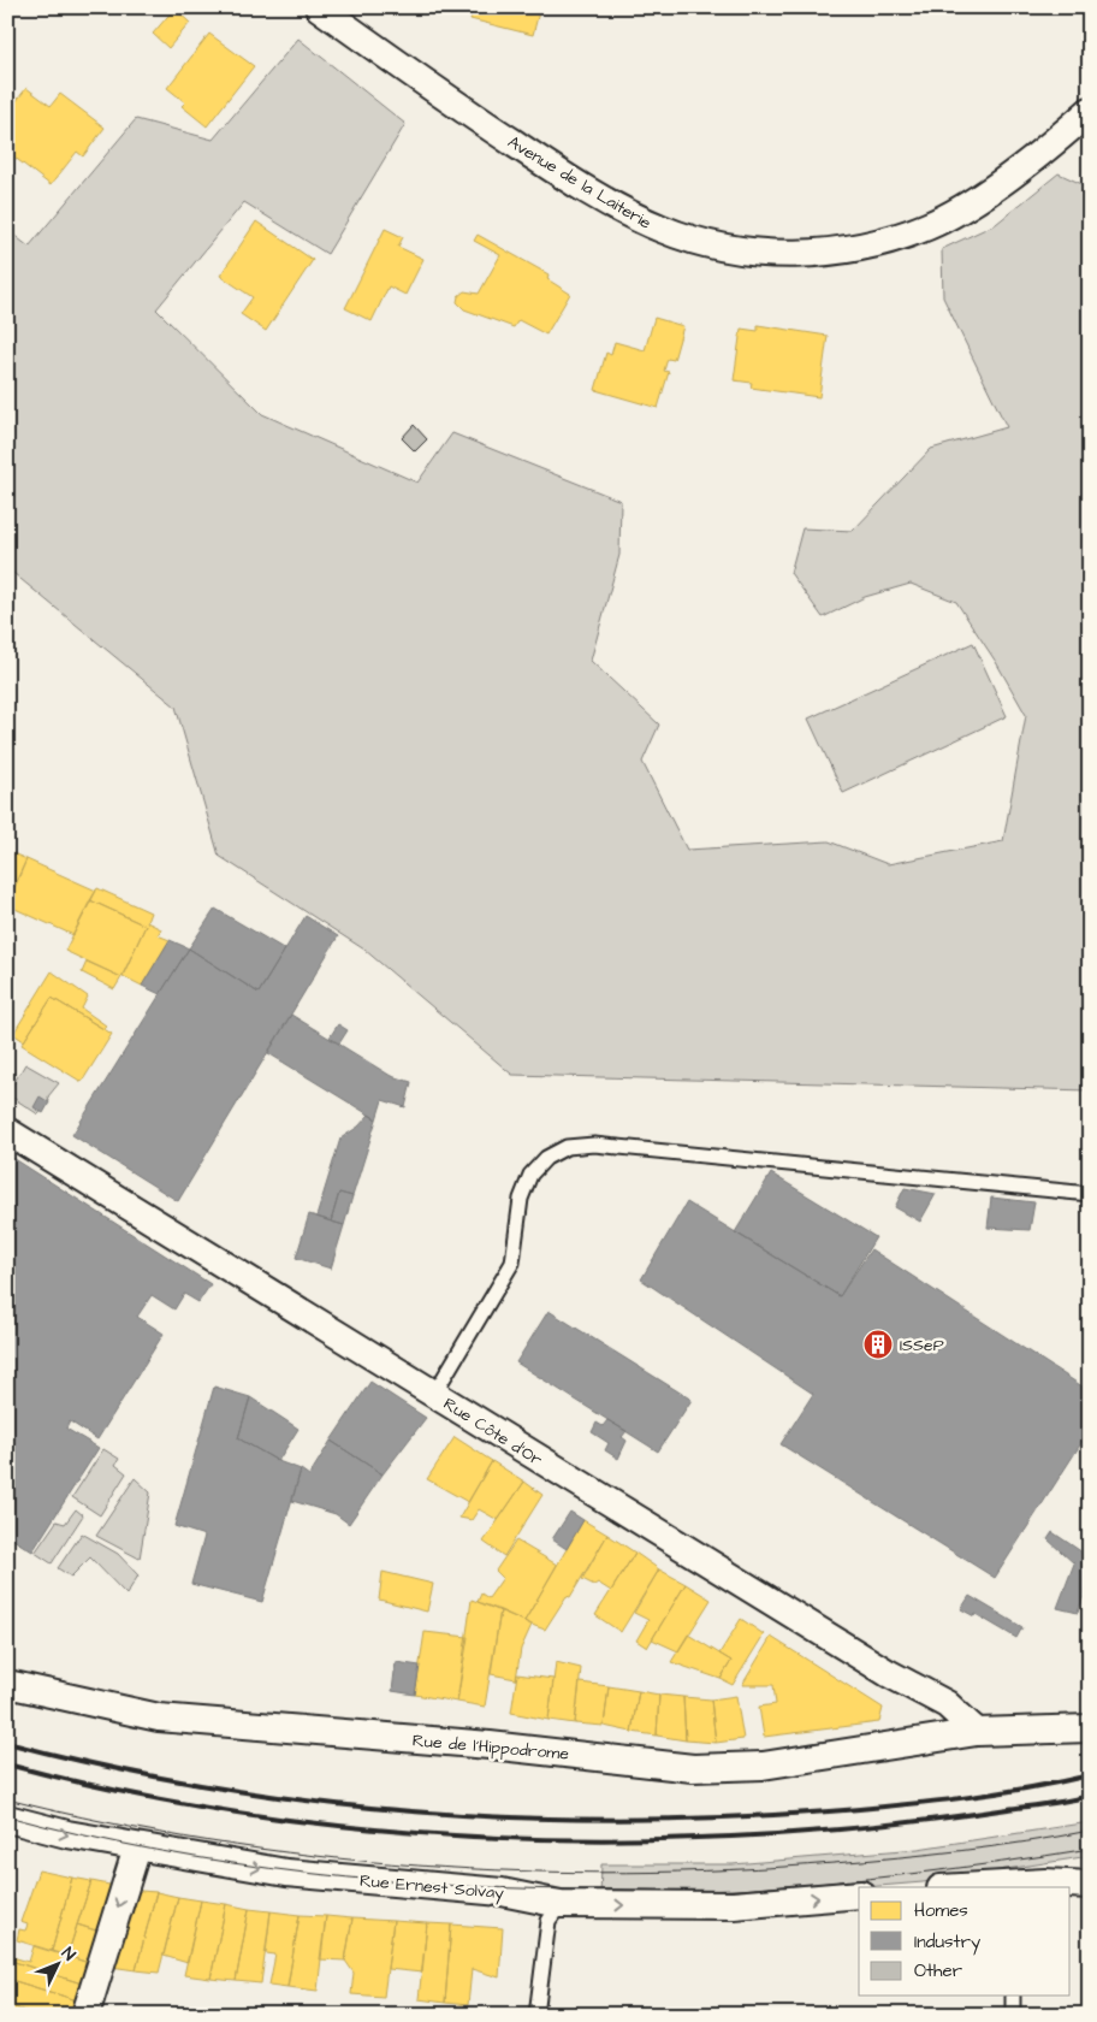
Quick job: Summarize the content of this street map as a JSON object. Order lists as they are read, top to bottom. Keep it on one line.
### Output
{"streets":{"street":["Avenue de la Laiterie","Rue Côte d'Or","Rue de l'Hippodrome","Rue Ernest Solvay"]},"crossings":[["Rue Côte d'Or","Rue de l'Hippodrome"]],"one_way":["Rue Ernest Solvay"],"places":{"building":["ISSeP"]},"legend":["Homes","Industry","Other"],"north":"top right"}
